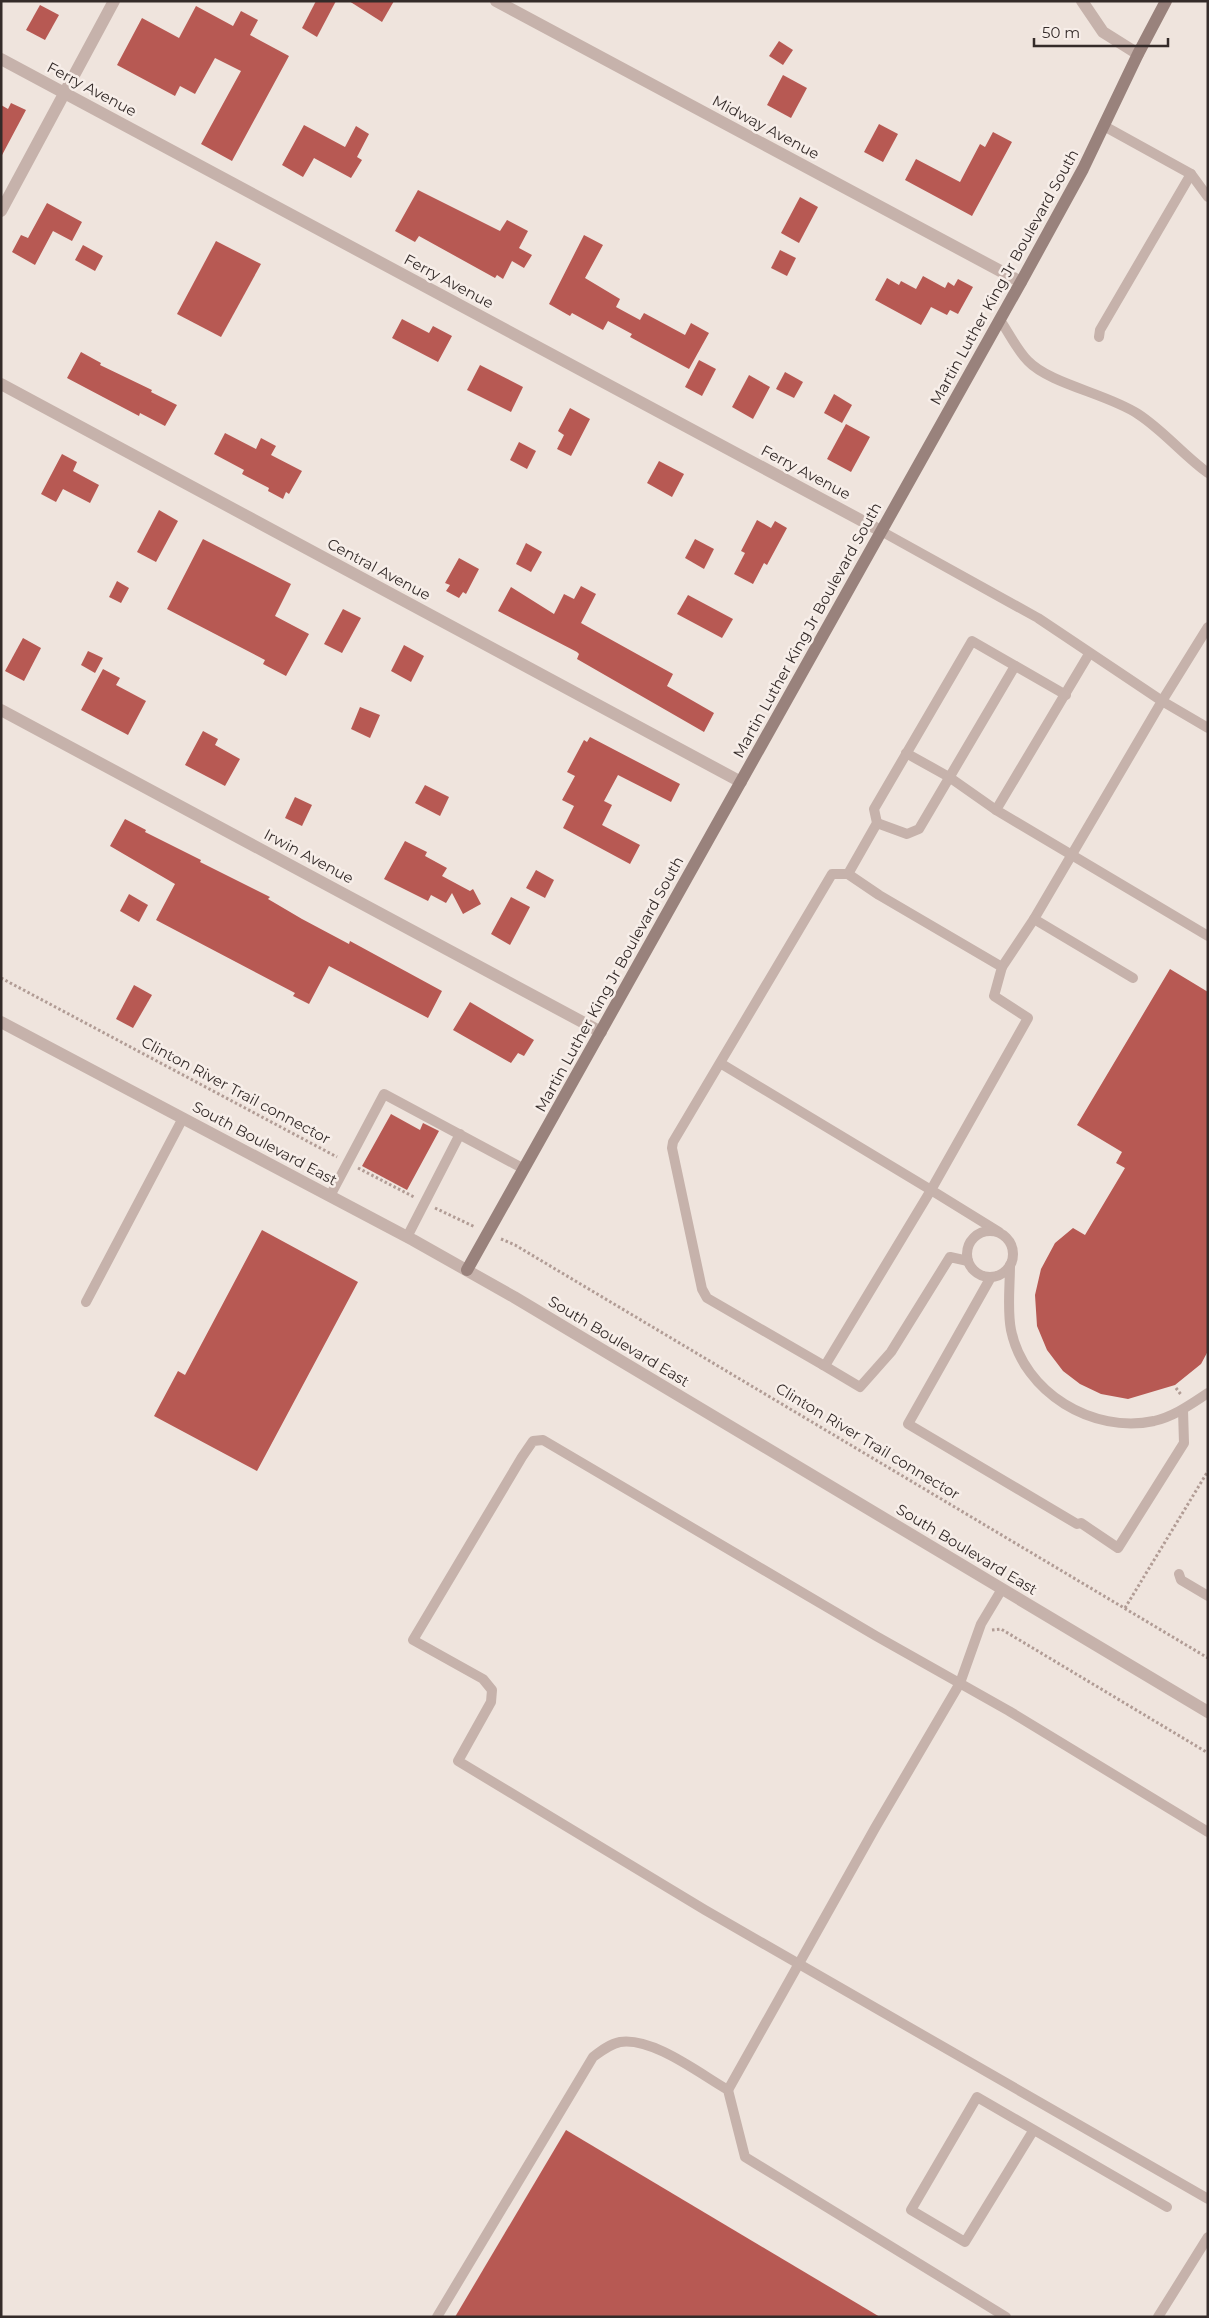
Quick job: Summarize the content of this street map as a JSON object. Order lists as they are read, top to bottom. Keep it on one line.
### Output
{"streets":{"main road":["Martin Luther King Jr Boulevard South"],"street":["Ferry Avenue","Midway Avenue","Central Avenue","Irwin Avenue","South Boulevard East"],"path":["Clinton River Trail connector"]},"crossings":[["Ferry Avenue","Martin Luther King Jr Boulevard South"],["Midway Avenue","Martin Luther King Jr Boulevard South"],["Martin Luther King Jr Boulevard South","Central Avenue"],["Martin Luther King Jr Boulevard South","Irwin Avenue"],["Martin Luther King Jr Boulevard South","South Boulevard East"]],"scale_bar":"50 m"}
